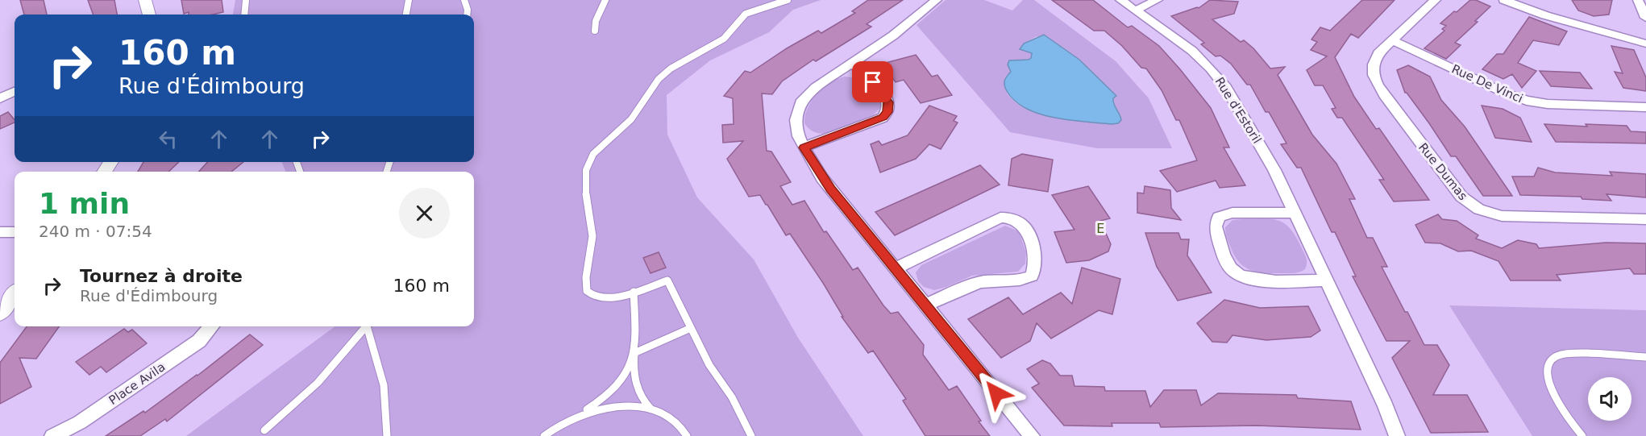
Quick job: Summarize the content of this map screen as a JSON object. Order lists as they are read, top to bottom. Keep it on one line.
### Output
{"streets":{"street":["Rue De Vinci","Rue d'Estoril","Rue Dumas","Place Avila"]},"crossings":[["Rue De Vinci","Rue Dumas"]],"districts":["E"],"page":{"turn":["160 m","Rue d'Édimbourg"],"heading":["1 min","240 m · 07:54"],"list":[{"name":"Tournez à droite","note":"Rue d'Édimbourg","value":"160 m"}]}}
